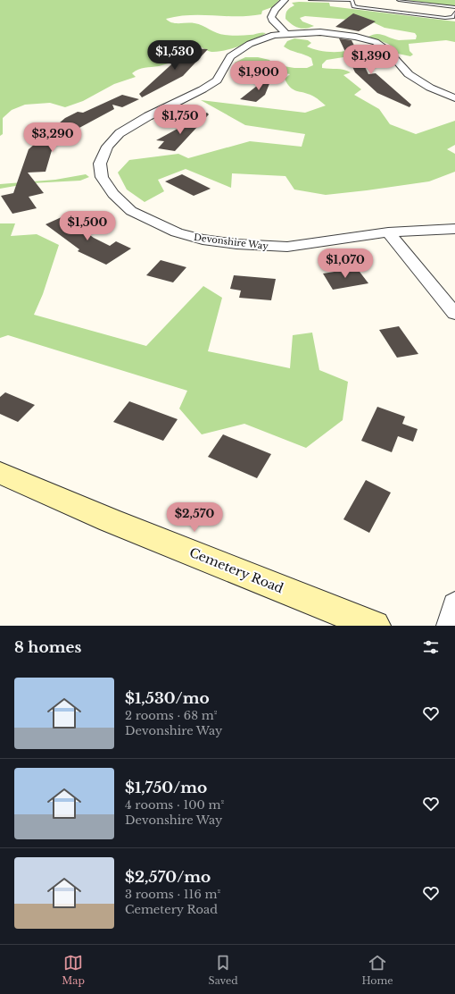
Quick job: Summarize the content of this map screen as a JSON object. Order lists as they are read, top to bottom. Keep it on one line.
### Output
{"streets":{"street":["Devonshire Way","Cemetery Road"]},"page":{"price":["$1,530","$1,390","$1,900","$1,750","$3,290","$1,500","$1,070","$2,570"],"heading":"8 homes","list":[{"name":"$1,530/mo","note":"2 rooms · 68 m² · Devonshire Way"},{"name":"$1,750/mo","note":"4 rooms · 100 m² · Devonshire Way"},{"name":"$2,570/mo","note":"3 rooms · 116 m² · Cemetery Road"}],"tabs":["Map","Saved","Home"]}}
